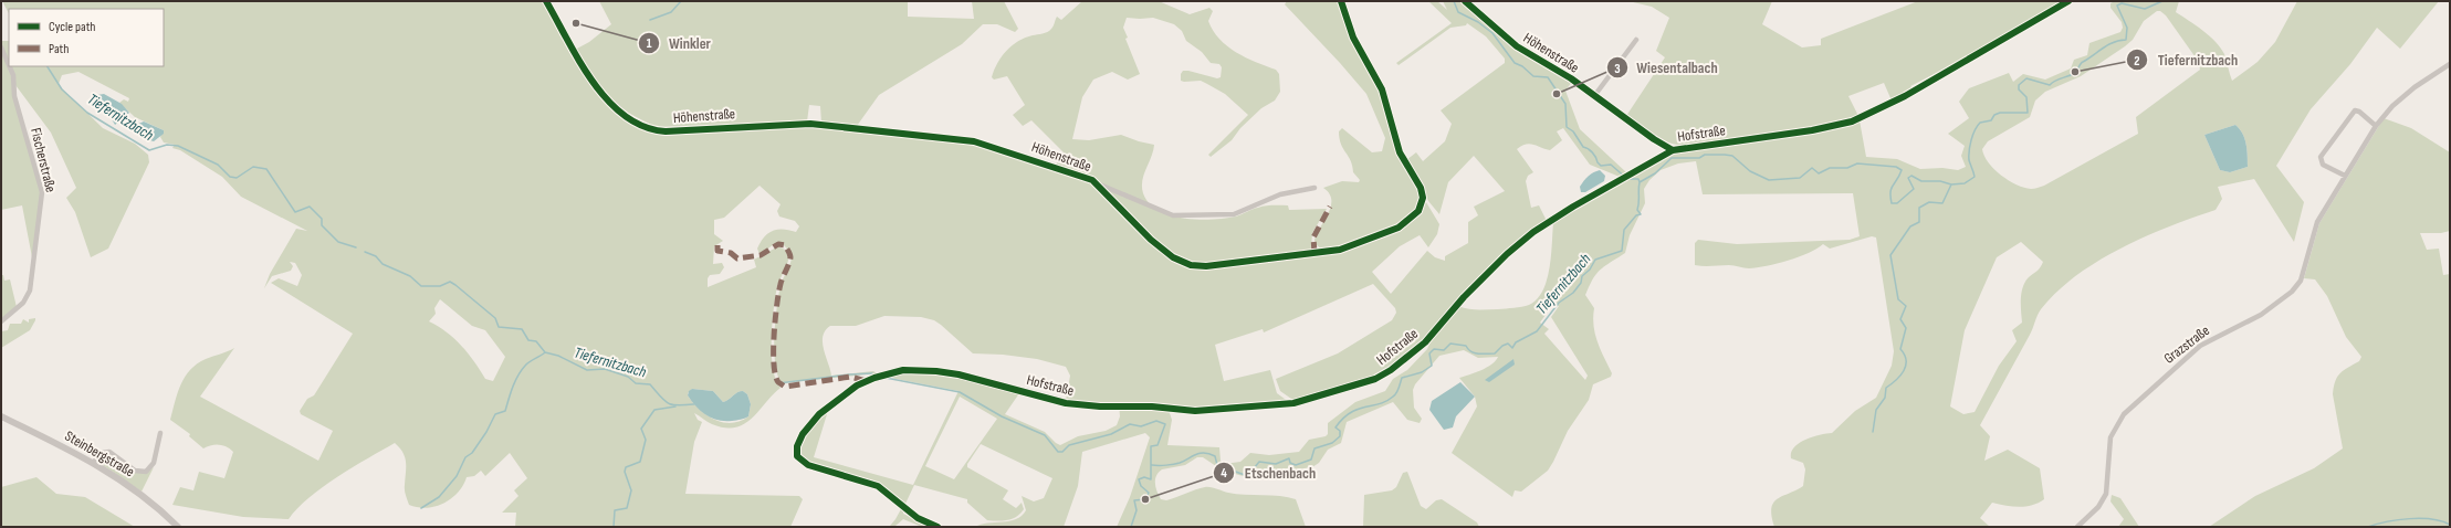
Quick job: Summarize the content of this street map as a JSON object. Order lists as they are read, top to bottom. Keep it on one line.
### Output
{"streets":{"street":["Höhenstraße","Hofstraße","Fischerstraße","Grazstraße","Steinbergstraße"]},"crossings":[["Höhenstraße","Hofstraße"]],"water":["Tiefernitzbach"],"places":["Winkler","Tiefernitzbach","Wiesentalbach","Etschenbach"],"legend":["Cycle path","Path"]}
